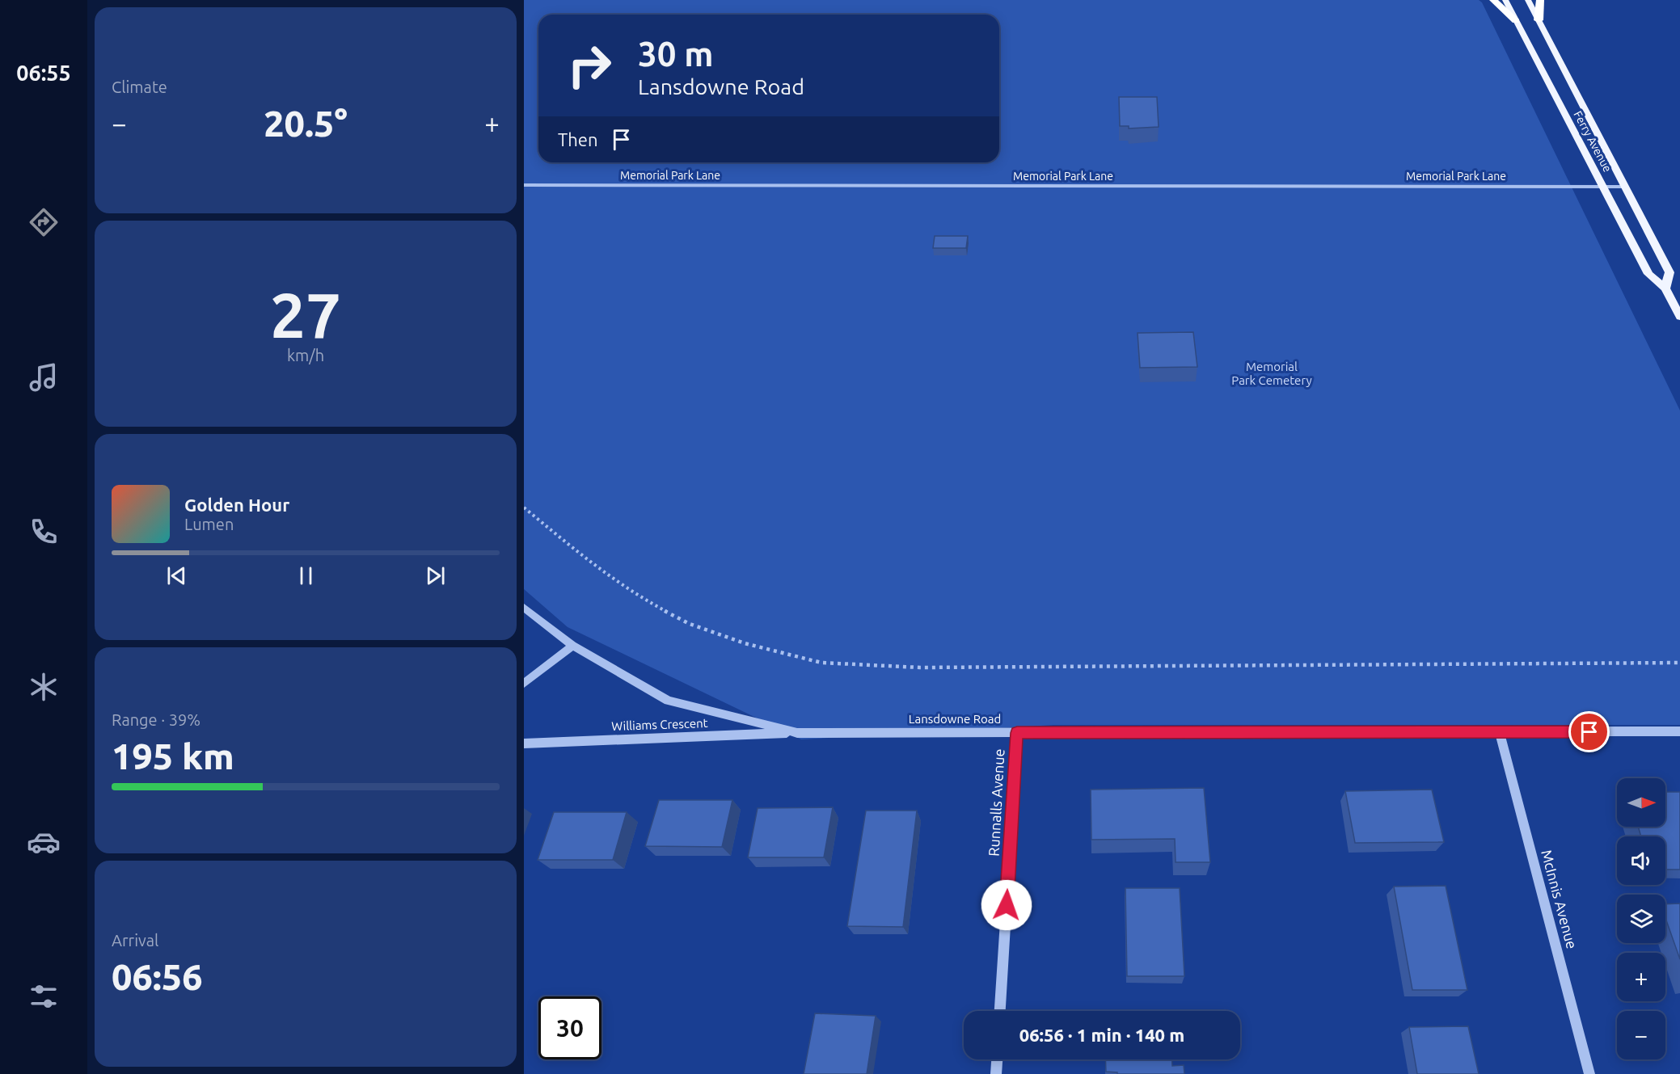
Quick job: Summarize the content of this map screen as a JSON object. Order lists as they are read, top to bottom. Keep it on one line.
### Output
{"streets":{"main road":["Ferry Avenue"],"street":["Memorial Park Lane","Lansdowne Road","Williams Crescent","Runnalls Avenue","McInnis Avenue"]},"crossings":[["Ferry Avenue","Memorial Park Lane"],["Lansdowne Road","Williams Crescent"],["Lansdowne Road","Runnalls Avenue"],["Lansdowne Road","McInnis Avenue"]],"parks":["Memorial Park Cemetery"],"north":"right","page":{"tabs":"06:55","tile":["Climate",["27","km/h"],["Range · 39%","195 km"],["Arrival","06:56"]],"turn":["30 m","Lansdowne Road"],"heat":["−","20.5°","+"],"then":"Then","song":["Golden Hour","Lumen"],"map_buttons":["+","−"],"limit":"30","trip":"06:56 · 1 min · 140 m"}}
